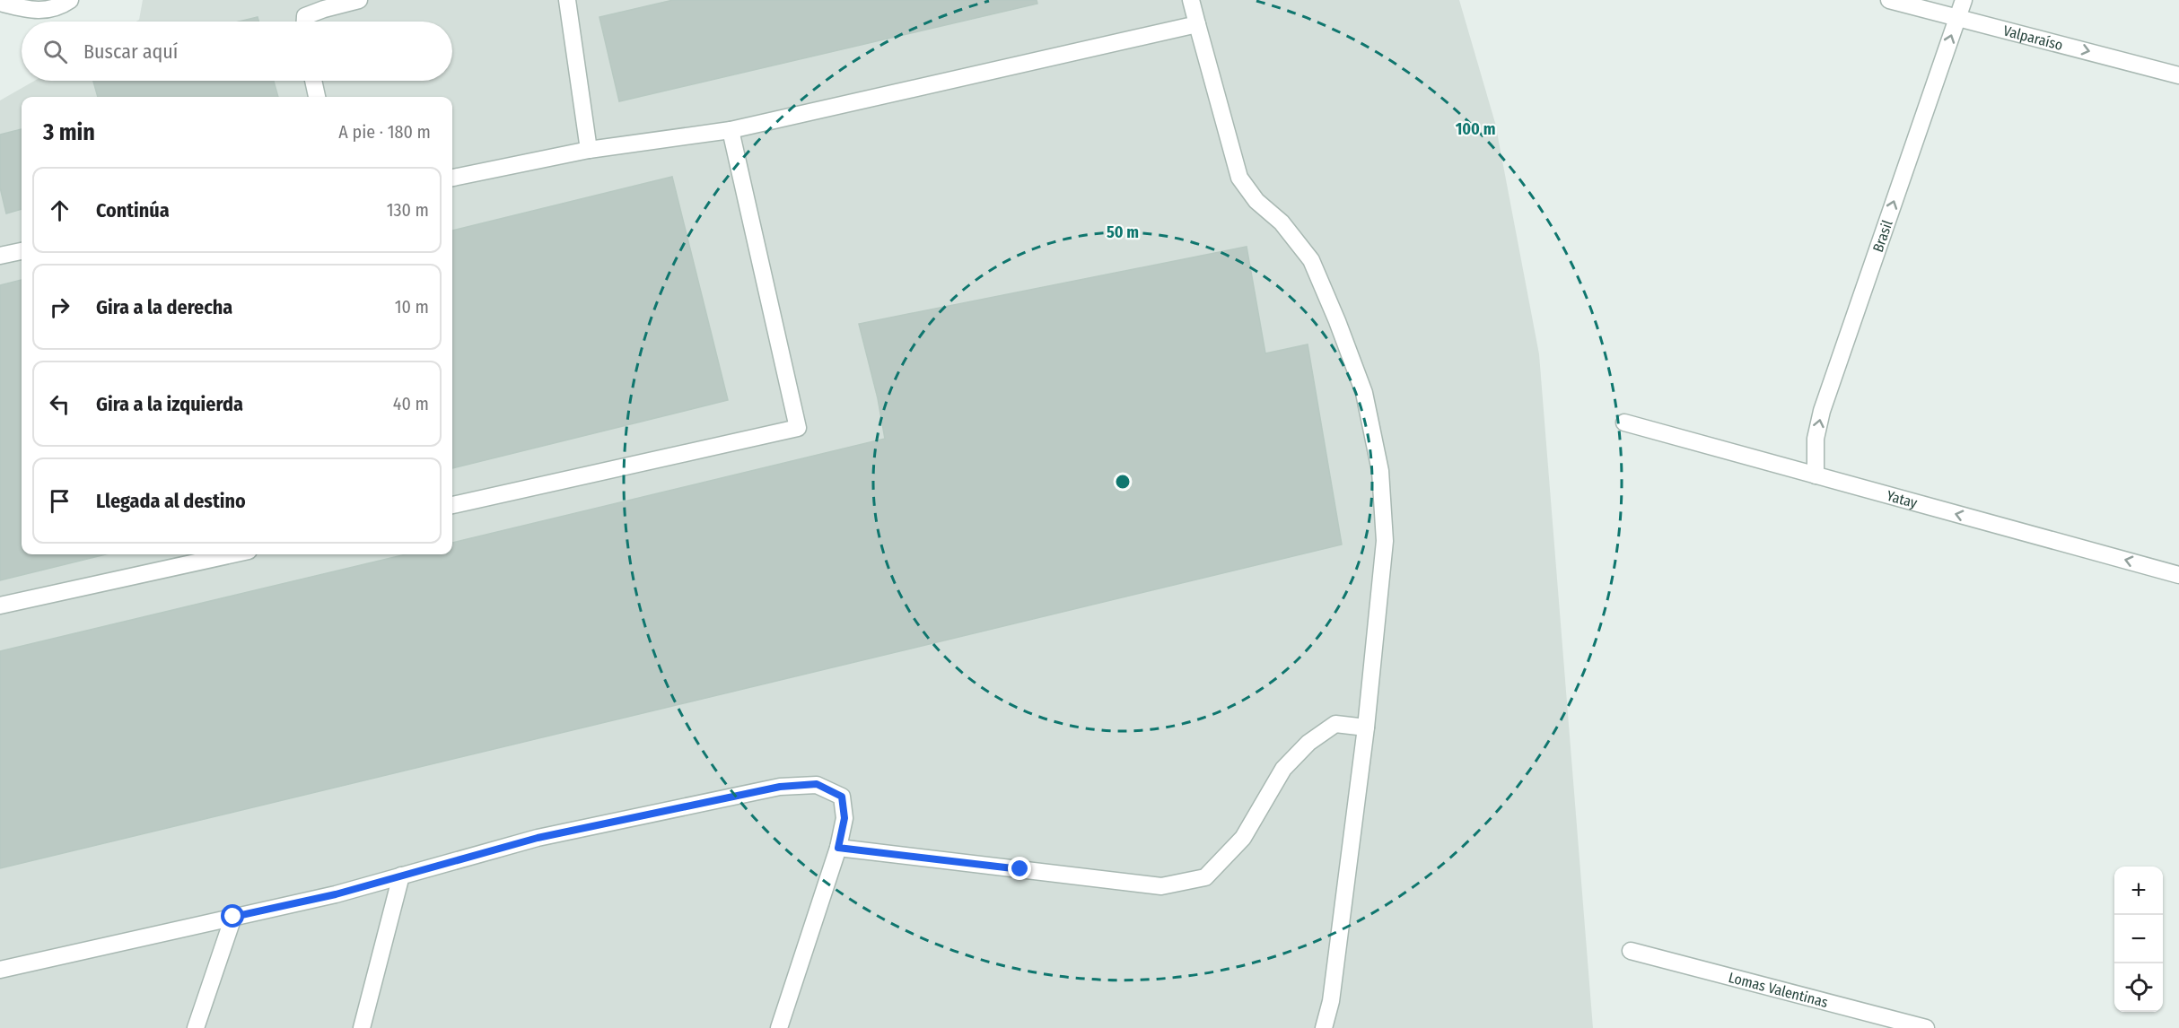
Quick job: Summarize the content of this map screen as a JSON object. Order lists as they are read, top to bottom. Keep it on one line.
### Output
{"streets":{"street":["Valparaíso","Brasil","Yatay","Lomas Valentinas"]},"crossings":[["Valparaíso","Brasil"],["Brasil","Yatay"]],"one_way":["Valparaíso","Brasil","Yatay"],"page":{"search":"Buscar aquí","heading":["3 min","A pie · 180 m"],"list":[["Continúa","130 m"],["Gira a la derecha","10 m"],["Gira a la izquierda","40 m"],"Llegada al destino"],"map_buttons":["+","−"]},"rings":["100 m","50 m"]}
